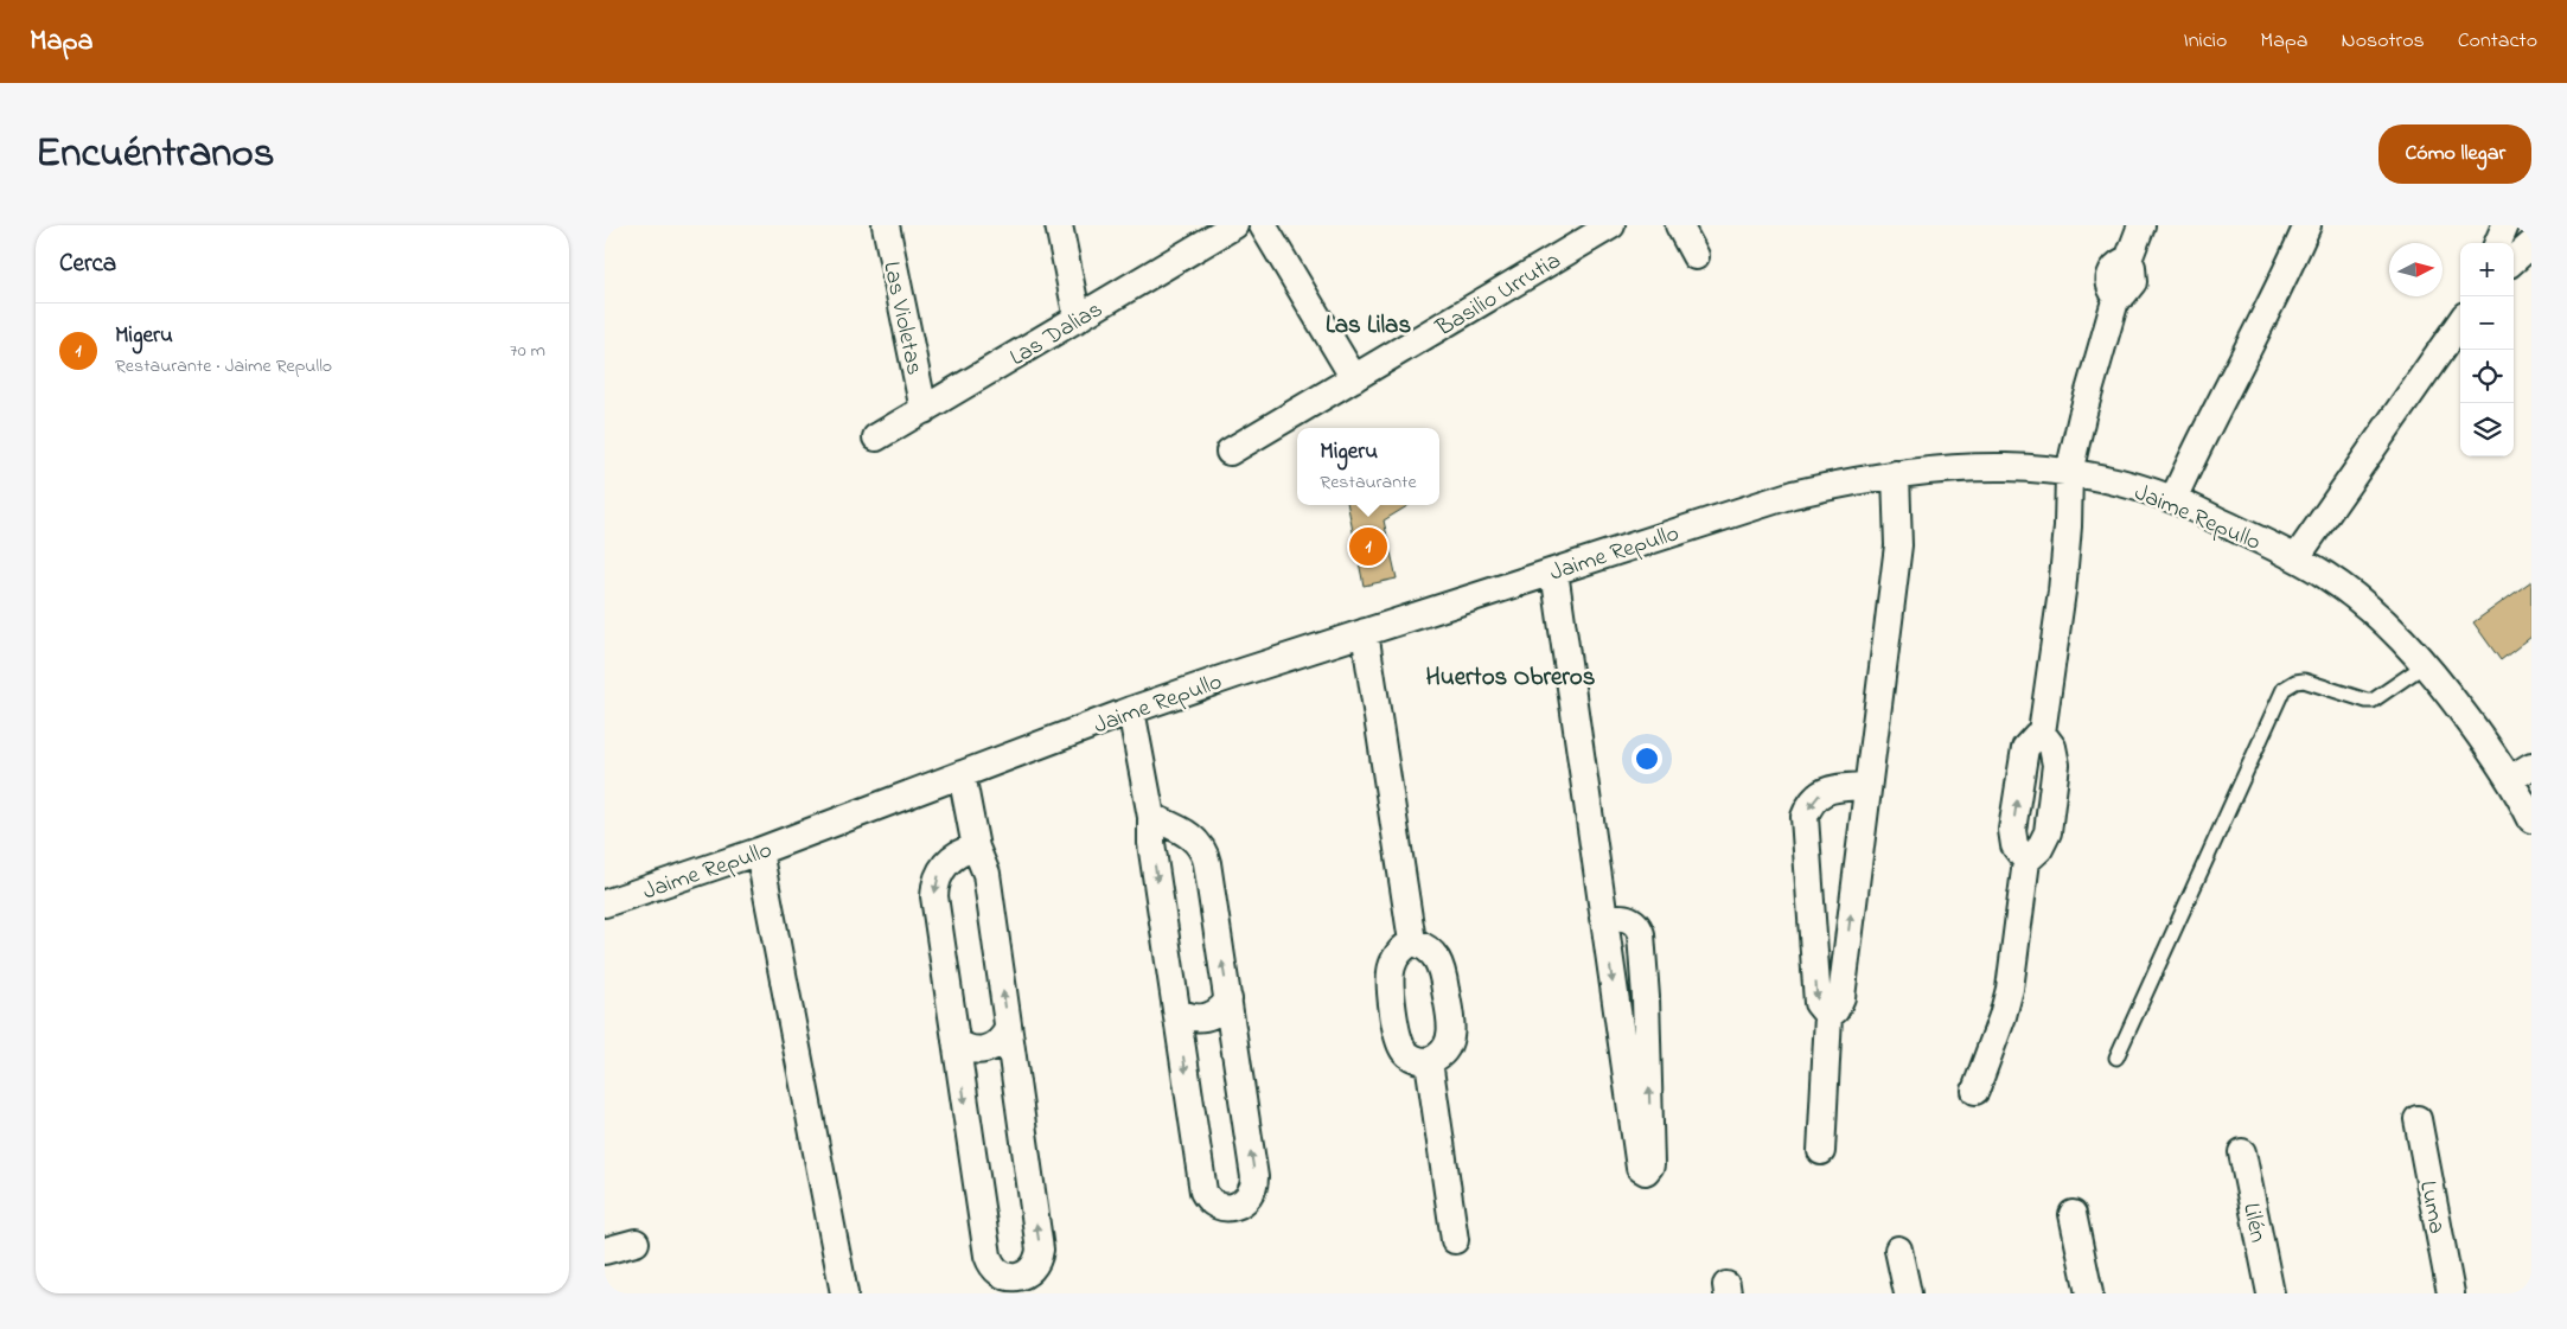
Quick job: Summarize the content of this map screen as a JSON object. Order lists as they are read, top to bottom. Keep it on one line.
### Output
{"streets":{"street":["Basilio Urrutia","Las Violetas","Las Dalias","Jaime Repullo","Luma","Lilén"]},"crossings":[["Las Violetas","Las Dalias"]],"districts":["Las Lilas","Huertos Obreros"],"north":"right","page":{"header":"Mapa","nav":["Inicio","Mapa","Nosotros","Contacto"],"title":"Encuéntranos","buttons":"Cómo llegar","heading":"Cerca","map_buttons":["+","−"],"list":[{"mark":"1","name":"Migeru","note":"Restaurante · Jaime Repullo","value":"70 m"}],"popup":["Migeru","Restaurante"],"pins":"1"}}
